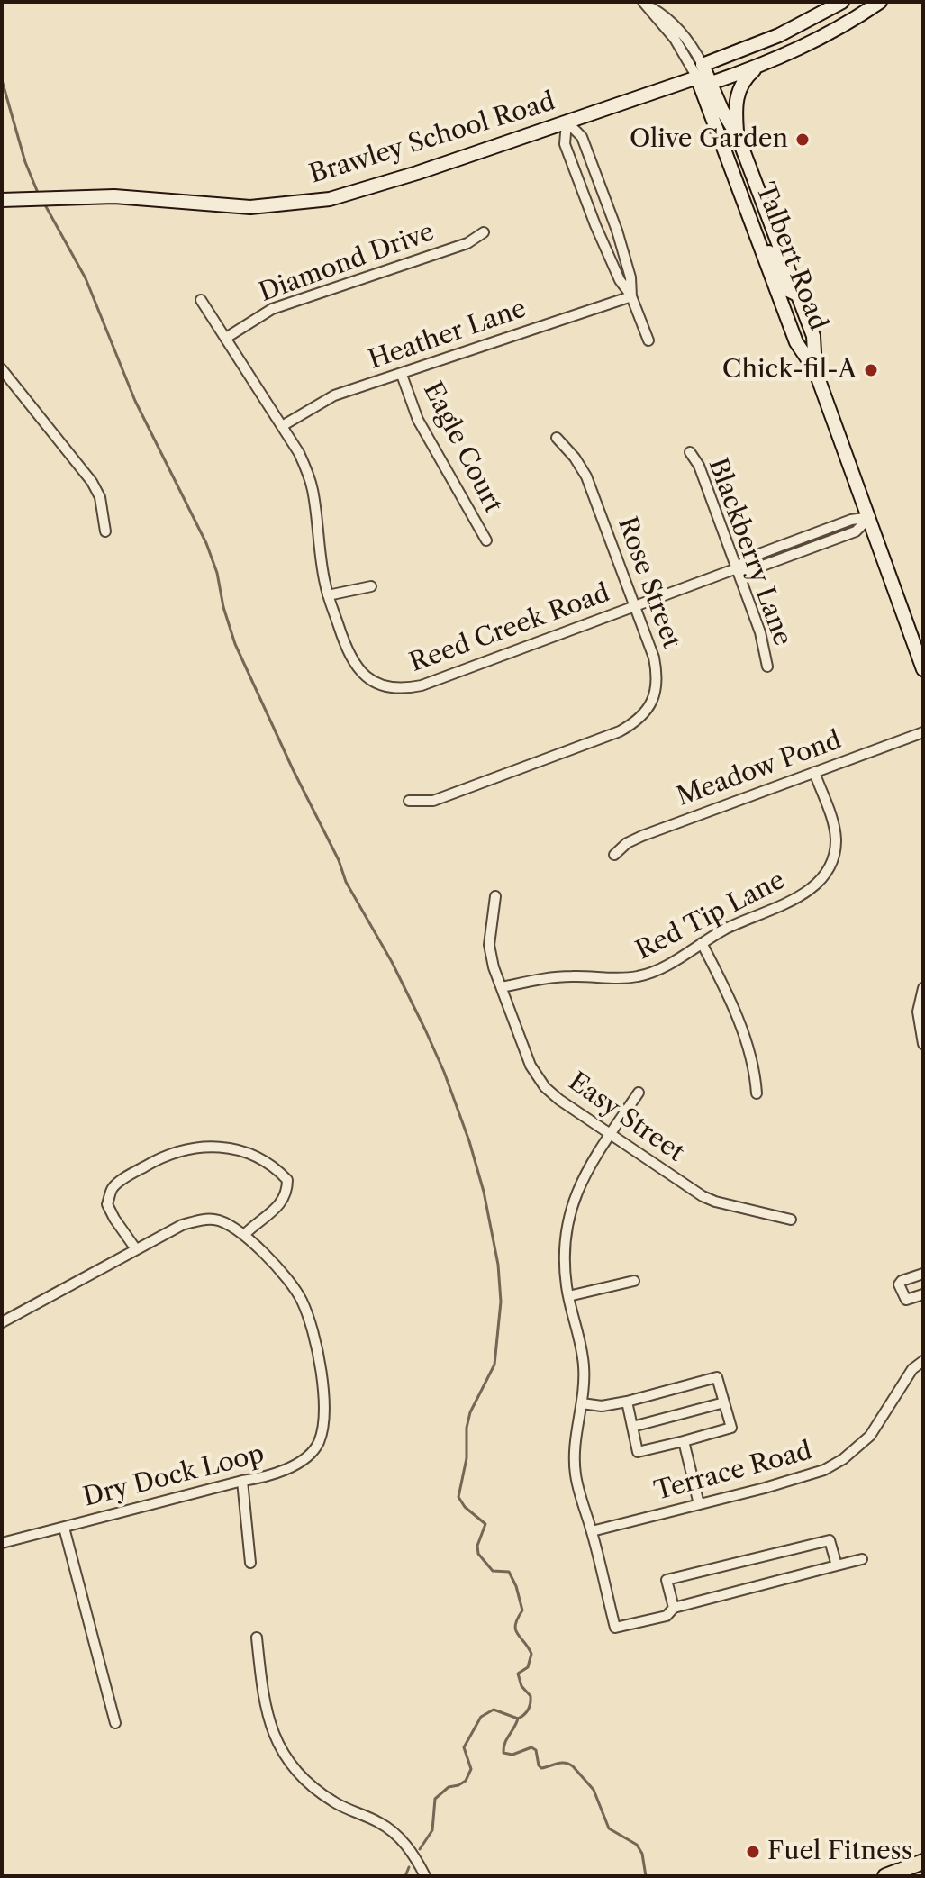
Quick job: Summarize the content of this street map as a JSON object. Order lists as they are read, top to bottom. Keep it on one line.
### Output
{"streets":{"street":["Brawley School Road","Talbert Road","Diamond Drive","Heather Lane","Eagle Court","Blackberry Lane","Rose Street","Reed Creek Road","Meadow Pond","Red Tip Lane","Easy Street","Terrace Road","Dry Dock Loop"]},"crossings":[["Brawley School Road","Talbert Road"],["Talbert Road","Reed Creek Road"],["Diamond Drive","Reed Creek Road"],["Heather Lane","Eagle Court"],["Heather Lane","Reed Creek Road"],["Blackberry Lane","Reed Creek Road"],["Rose Street","Reed Creek Road"],["Meadow Pond","Red Tip Lane"],["Red Tip Lane","Easy Street"]],"places":["Olive Garden","Chick-fil-A","Fuel Fitness"]}
